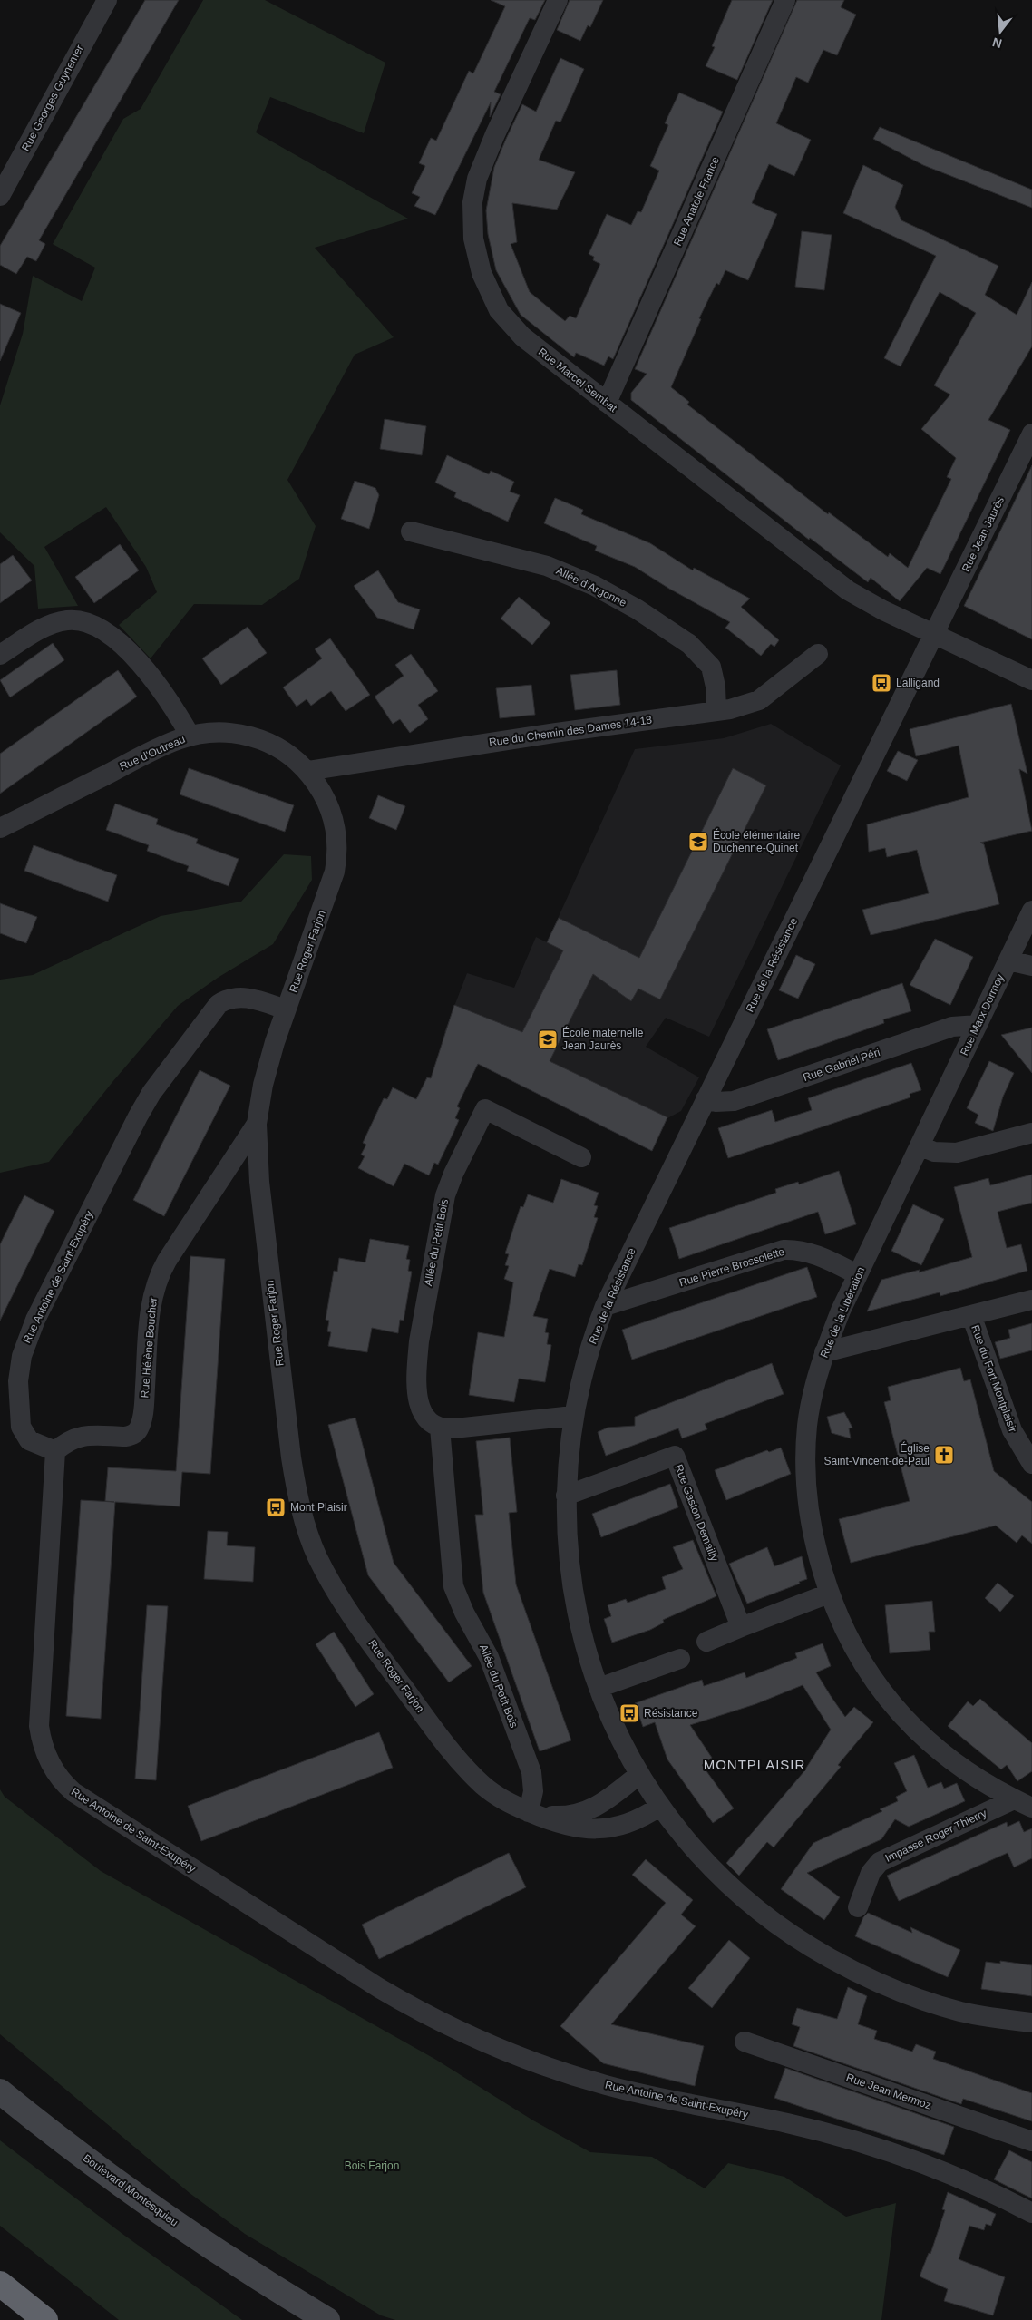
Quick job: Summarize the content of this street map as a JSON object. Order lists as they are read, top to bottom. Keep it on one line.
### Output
{"streets":{"main road":["Boulevard Montesquieu"],"street":["Rue Georges Guynemer","Rue Anatole France","Rue Marcel Sembat","Rue Jean Jaurès","Allée d'Argonne","Rue du Chemin des Dames 14-18","Rue d'Outreau","Rue Roger Farjon","Rue de la Résistance","Rue Marx Dormoy","Rue Gabriel Péri","Allée du Petit Bois","Rue Pierre Brossolette","Rue Antoine de Saint-Exupéry","Rue de la Libération","Rue Hélène Boucher","Rue du Fort Montplaisir","Rue Gaston Demailly","Impasse Roger Thierry","Rue Jean Mermoz"]},"crossings":[["Rue Anatole France","Rue Marcel Sembat"],["Rue Marcel Sembat","Rue Jean Jaurès"],["Rue Marcel Sembat","Rue de la Résistance"],["Rue Jean Jaurès","Rue de la Résistance"],["Allée d'Argonne","Rue du Chemin des Dames 14-18"],["Rue du Chemin des Dames 14-18","Rue d'Outreau"],["Rue du Chemin des Dames 14-18","Rue Roger Farjon"],["Rue d'Outreau","Rue Roger Farjon"],["Rue Roger Farjon","Rue de la Résistance"],["Rue Roger Farjon","Allée du Petit Bois"],["Rue Roger Farjon","Rue Antoine de Saint-Exupéry"],["Rue Roger Farjon","Rue Hélène Boucher"],["Rue de la Résistance","Rue Gabriel Péri"],["Rue de la Résistance","Rue Pierre Brossolette"],["Rue de la Résistance","Rue Gaston Demailly"],["Rue Marx Dormoy","Rue Gabriel Péri"],["Rue Marx Dormoy","Rue de la Libération"],["Rue Pierre Brossolette","Rue de la Libération"],["Rue Antoine de Saint-Exupéry","Rue Hélène Boucher"],["Rue de la Libération","Impasse Roger Thierry"]],"districts":["MONTPLAISIR"],"parks":["Bois Farjon"],"places":{"bus stop":["Lalligand","Mont Plaisir","Résistance"],"school or university":["École élémentaire Duchenne-Quinet","École maternelle Jean Jaurès"],"church":["Église Saint-Vincent-de-Paul"]},"north":"bottom"}
